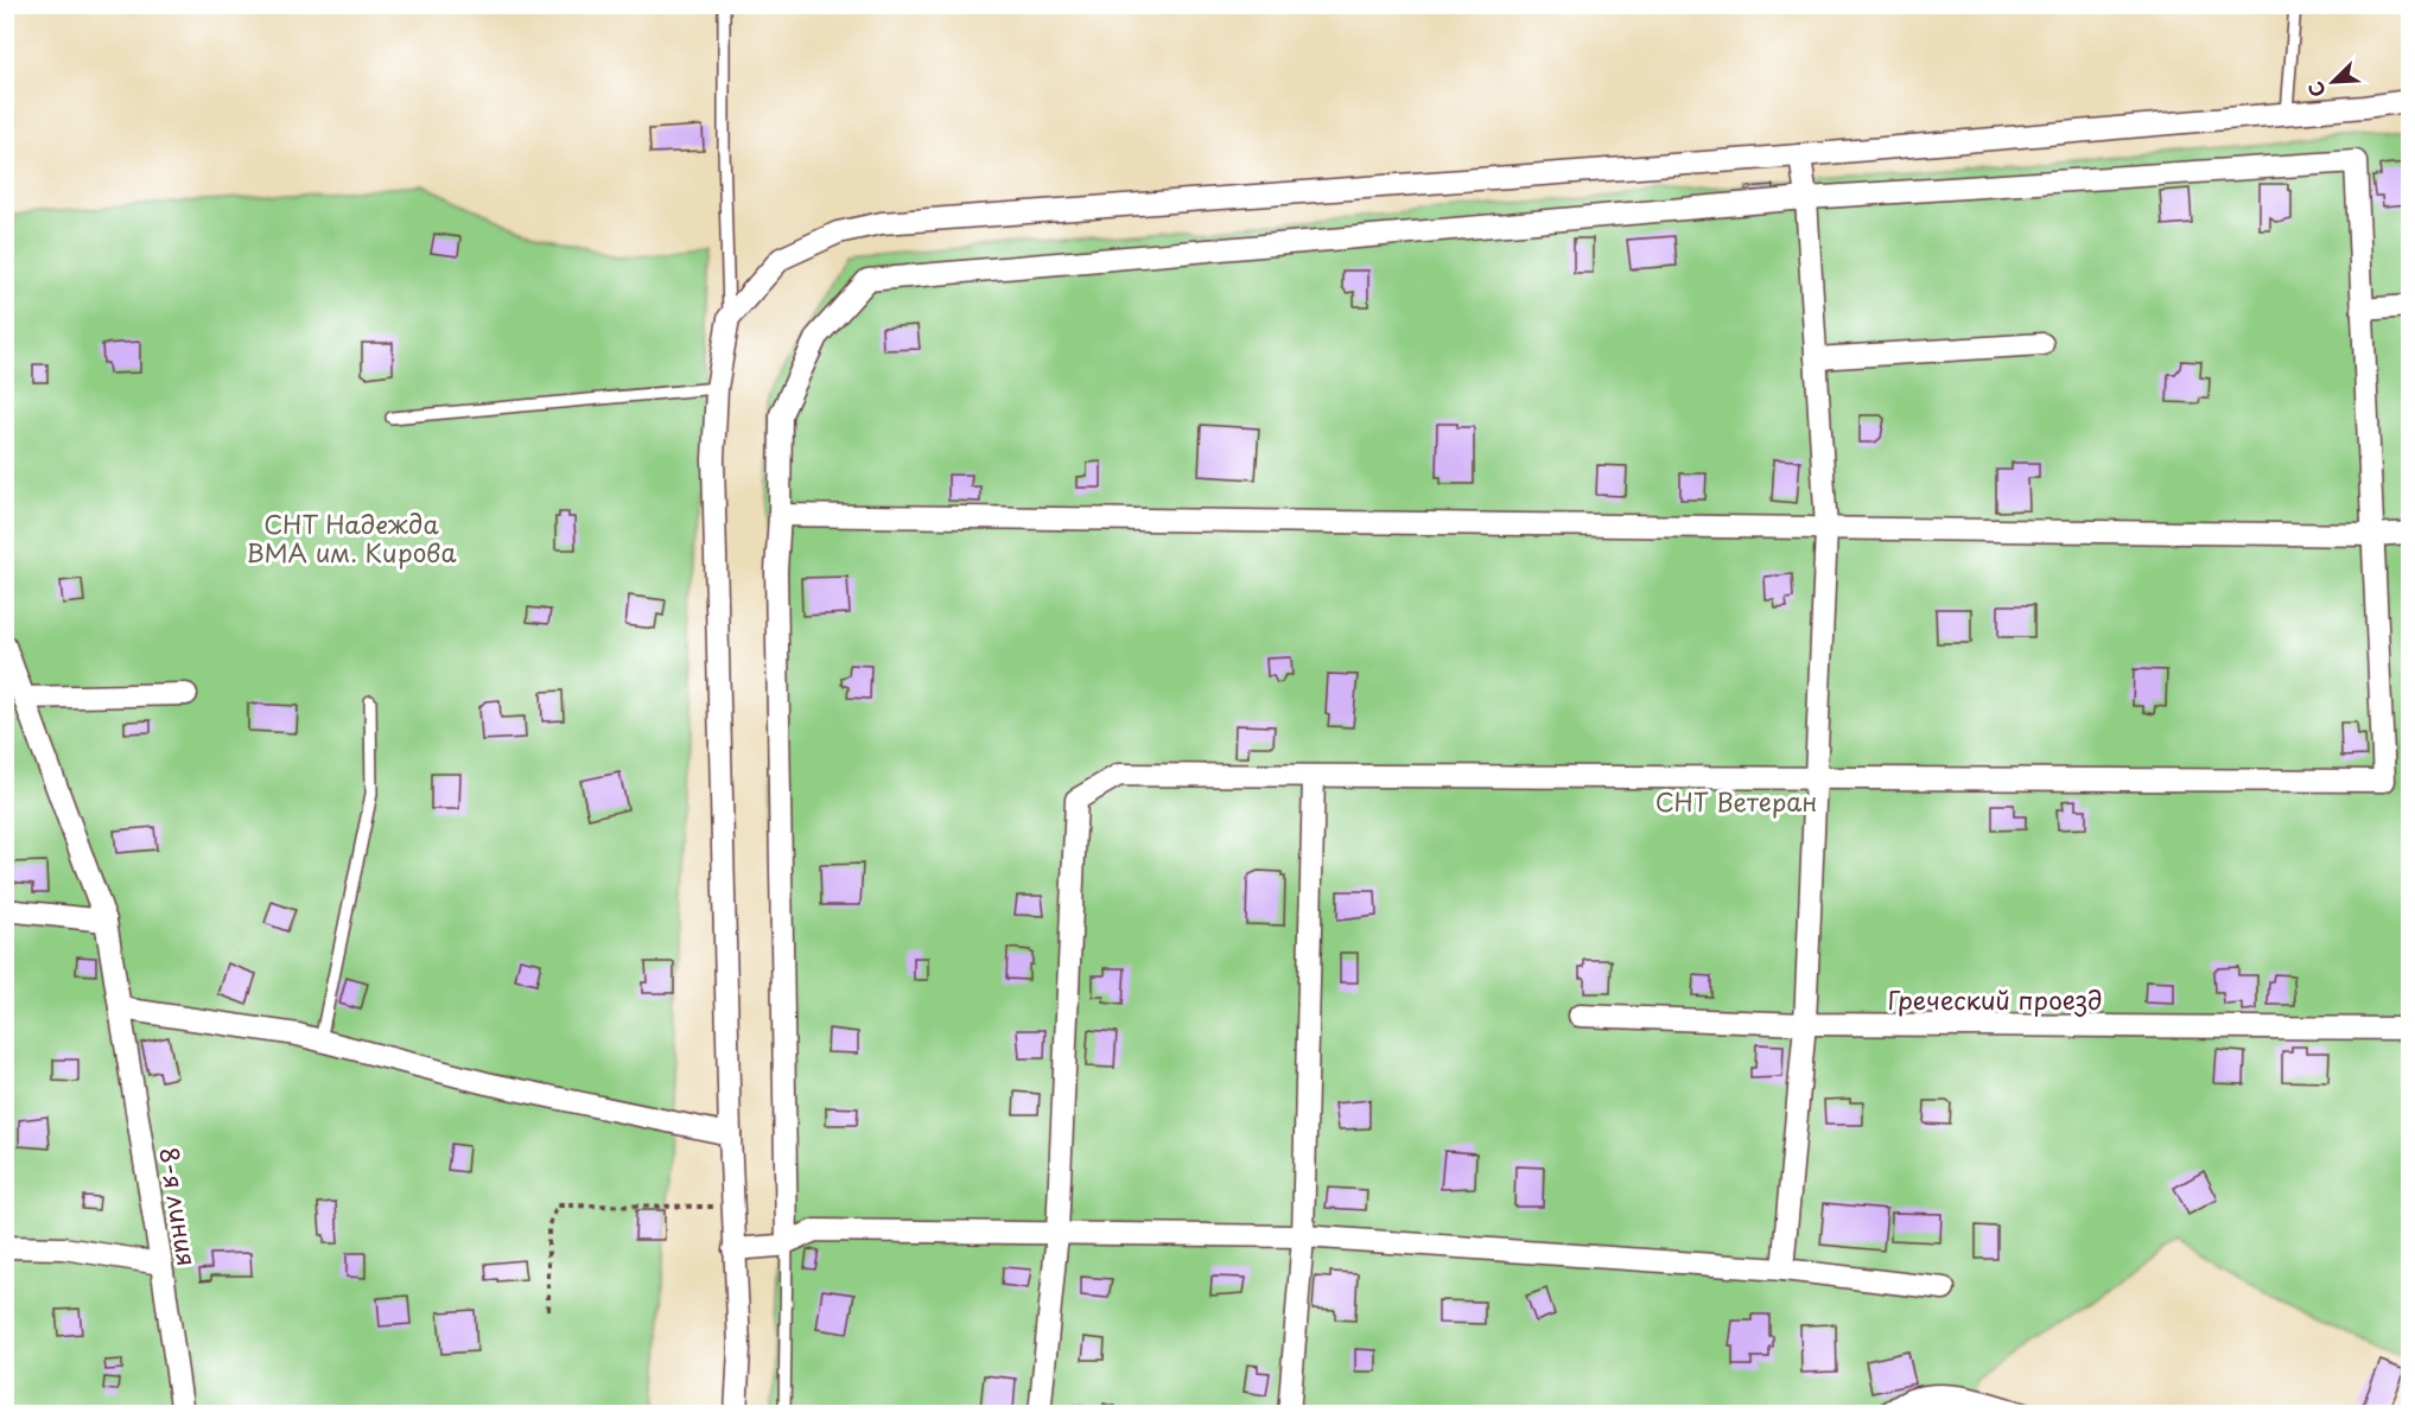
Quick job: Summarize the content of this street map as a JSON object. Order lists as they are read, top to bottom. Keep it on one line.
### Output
{"streets":{"street":["Греческий проезд","8-я линия"]},"parks":["СНТ Надежда ВМА им. Кирова","СНТ Ветеран"],"north":"bottom left"}
